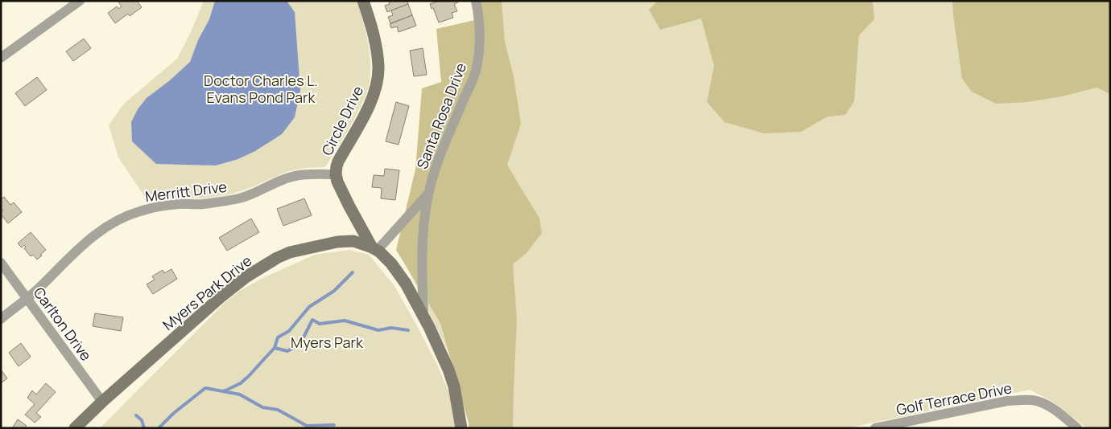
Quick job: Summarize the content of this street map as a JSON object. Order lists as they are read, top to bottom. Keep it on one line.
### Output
{"streets":{"street":["Santa Rosa Drive","Circle Drive","Merritt Drive","Myers Park Drive","Carlton Drive","Golf Terrace Drive"]},"crossings":[["Santa Rosa Drive","Circle Drive"],["Santa Rosa Drive","Myers Park Drive"],["Circle Drive","Merritt Drive"],["Circle Drive","Myers Park Drive"],["Merritt Drive","Carlton Drive"],["Myers Park Drive","Carlton Drive"]],"parks":["Doctor Charles L. Evans Pond Park","Myers Park"]}
